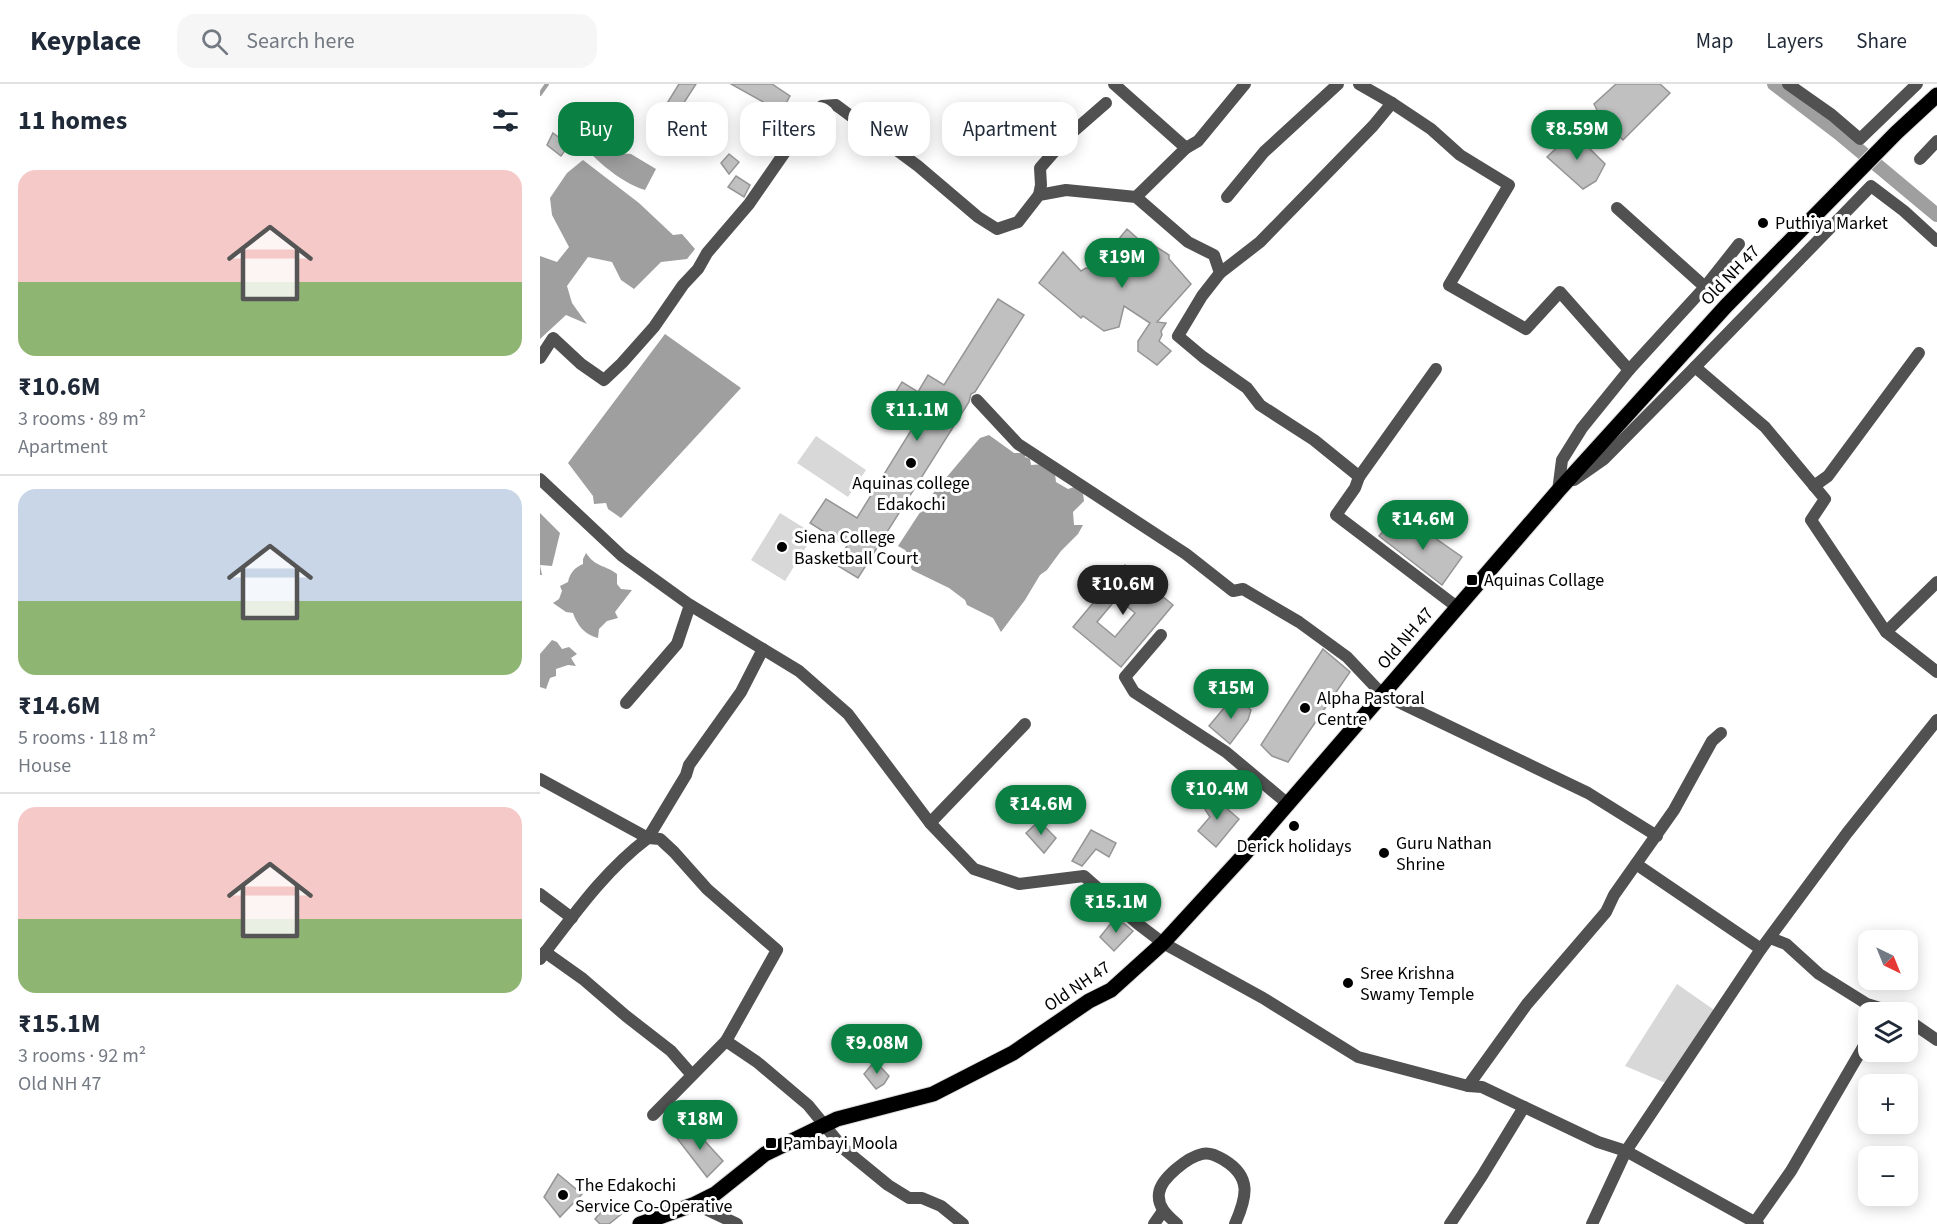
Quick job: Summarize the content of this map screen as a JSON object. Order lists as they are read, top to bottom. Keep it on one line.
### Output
{"streets":{"main road":["Old NH 47"]},"places":{"other":["Puthiya Market","Aquinas college Edakochi","Siena College Basketball Court","Alpha Pastoral Centre","Derick holidays","Guru Nathan Shrine","Sree Krishna Swamy Temple","The Edakochi Service Co-Operative"],"transit":["Aquinas Collage","Pambayi Moola"]},"north":"bottom right","page":{"header":"Keyplace","search":"Search here","nav":["Map","Layers","Share"],"heading":"11 homes","chip":["Buy","Rent","Filters","New","Apartment"],"price":["₹8.59M","₹19M","₹11.1M","₹14.6M","₹10.6M","₹15M","₹10.4M","₹14.6M","₹15.1M","₹9.08M","₹18M"],"list":[{"name":"₹10.6M","note":"3 rooms · 89 m² · Apartment"},{"name":"₹14.6M","note":"5 rooms · 118 m² · House"},{"name":"₹15.1M","note":"3 rooms · 92 m² · Old NH 47"}],"map_buttons":["+","−"]}}
